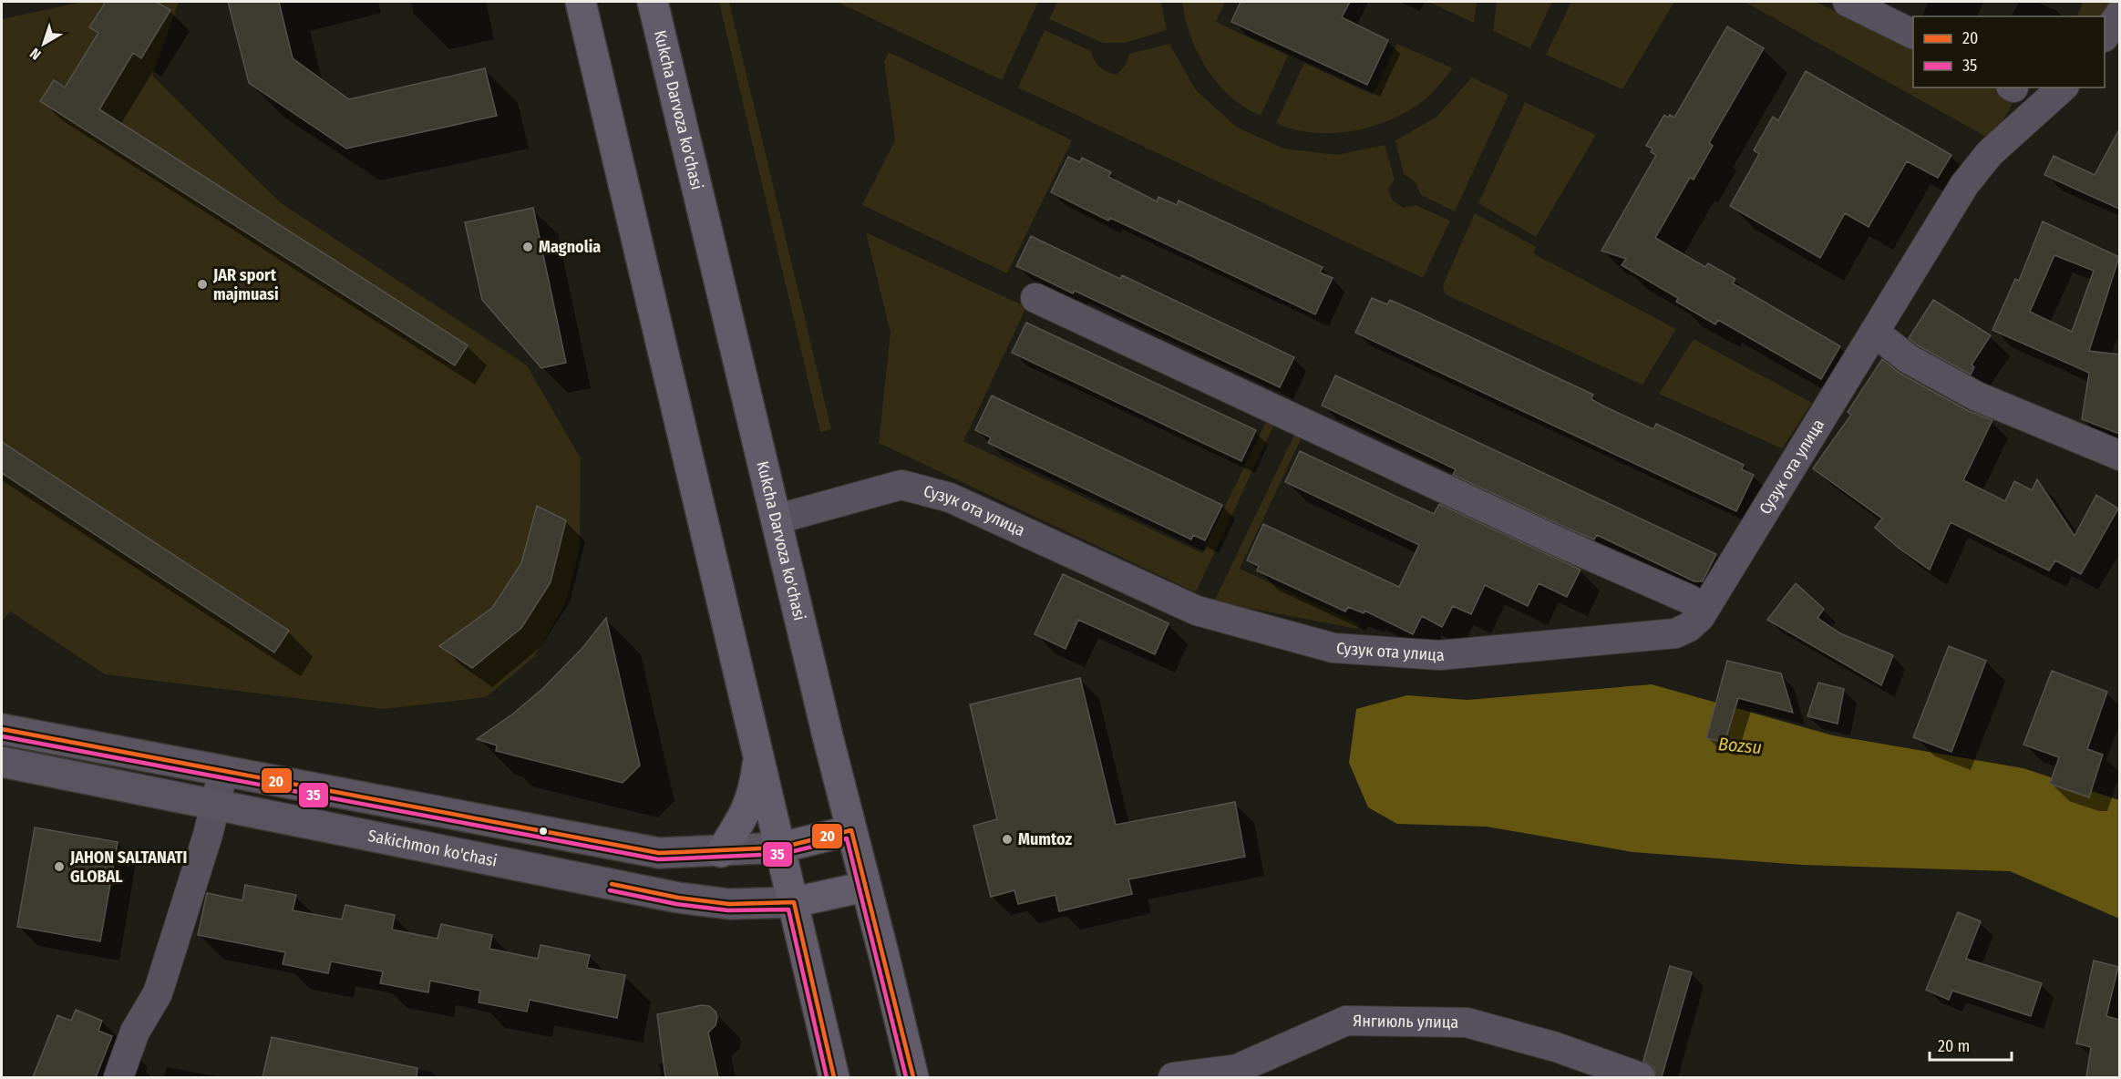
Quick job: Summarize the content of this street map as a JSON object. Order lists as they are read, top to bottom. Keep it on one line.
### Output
{"streets":{"main road":["Kukcha Darvoza ko'chasi","Sakichmon ko'chasi"],"street":["Сузук ота улица","Янгиюль улица"]},"crossings":[["Kukcha Darvoza ko'chasi","Сузук ота улица"],["Kukcha Darvoza ko'chasi","Sakichmon ko'chasi"]],"water":["Bozsu"],"places":["Magnolia","JAR sport majmuasi","Mumtoz","JAHON SALTANATI GLOBAL"],"lines":["transit line 20","transit line 35"],"legend":["20","35"],"scale_bar":"20 m","north":"bottom left"}
